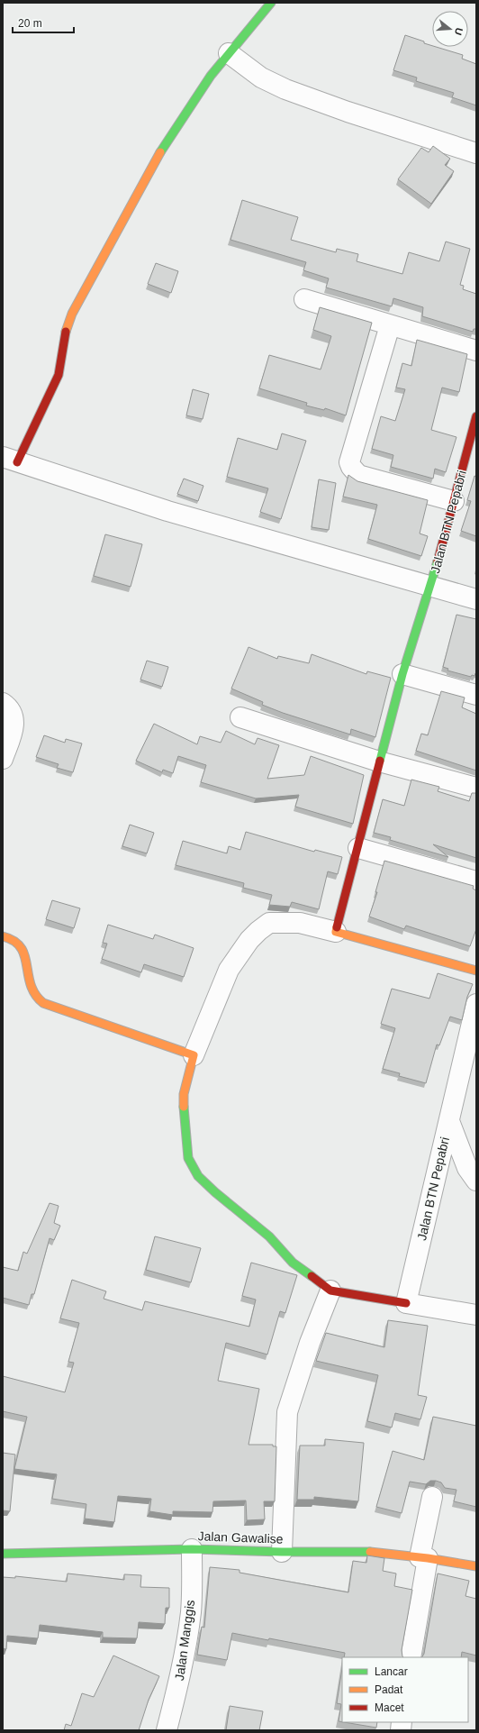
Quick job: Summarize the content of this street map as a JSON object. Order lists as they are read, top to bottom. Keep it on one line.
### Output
{"streets":{"street":["Jalan BTN Pepabri","Jalan Gawalise","Jalan Manggis"]},"crossings":[["Jalan Gawalise","Jalan Manggis"]],"legend":["Lancar","Padat","Macet"],"scale_bar":"20 m","north":"right"}
